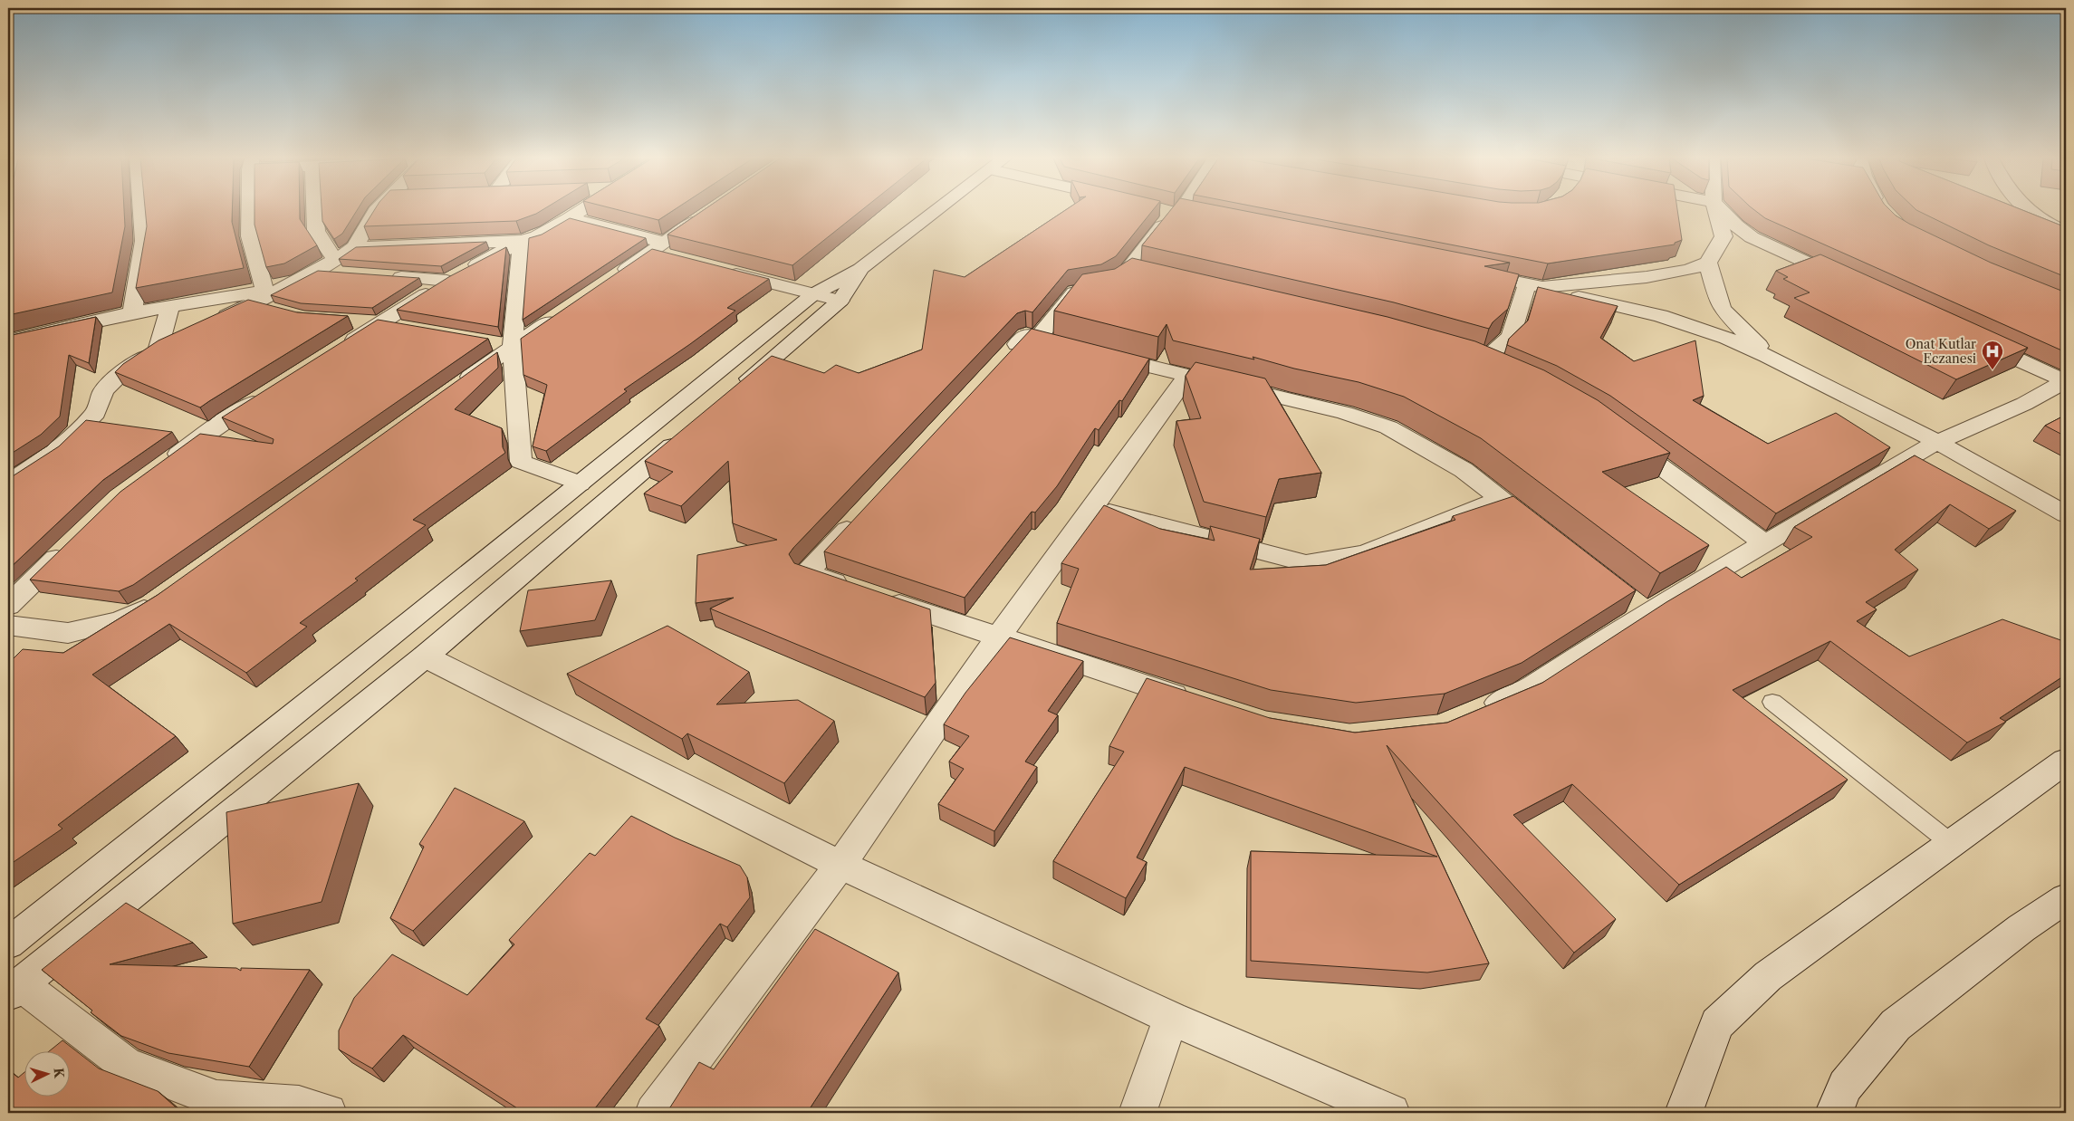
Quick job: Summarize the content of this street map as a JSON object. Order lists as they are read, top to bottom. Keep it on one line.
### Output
{"places":{"hospital":["Onat Kutlar Eczanesi"]},"north":"right"}
